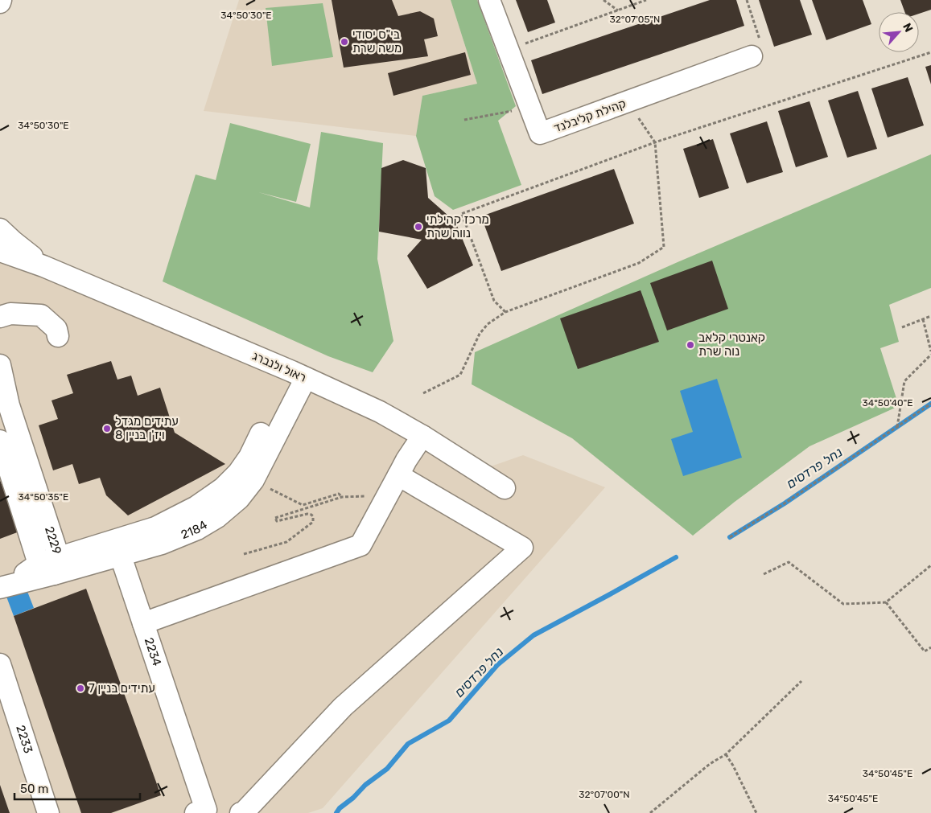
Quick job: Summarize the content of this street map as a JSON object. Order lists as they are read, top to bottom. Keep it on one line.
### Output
{"streets":{"street":["קהילת קליבלנד","ראול ולנברג","2184","2229","2234","2233"]},"crossings":[["ראול ולנברג","2184"],["2184","2229"],["2184","2234"]],"water":["נחל פרדסים"],"places":["בי\"ס יסודי משה שרת","מרכז קהילתי נווה שרת","קאנטרי קלאב נוה שרת","עתידים מגדל ויז'ן בניין 8","עתידים בניין 7"],"scale_bar":"50 m","north":"top right","coordinates":["34°50'30\"E","32°07'05\"N","34°50'40\"E","34°50'35\"E","34°50'45\"E","32°07'00\"N"]}
